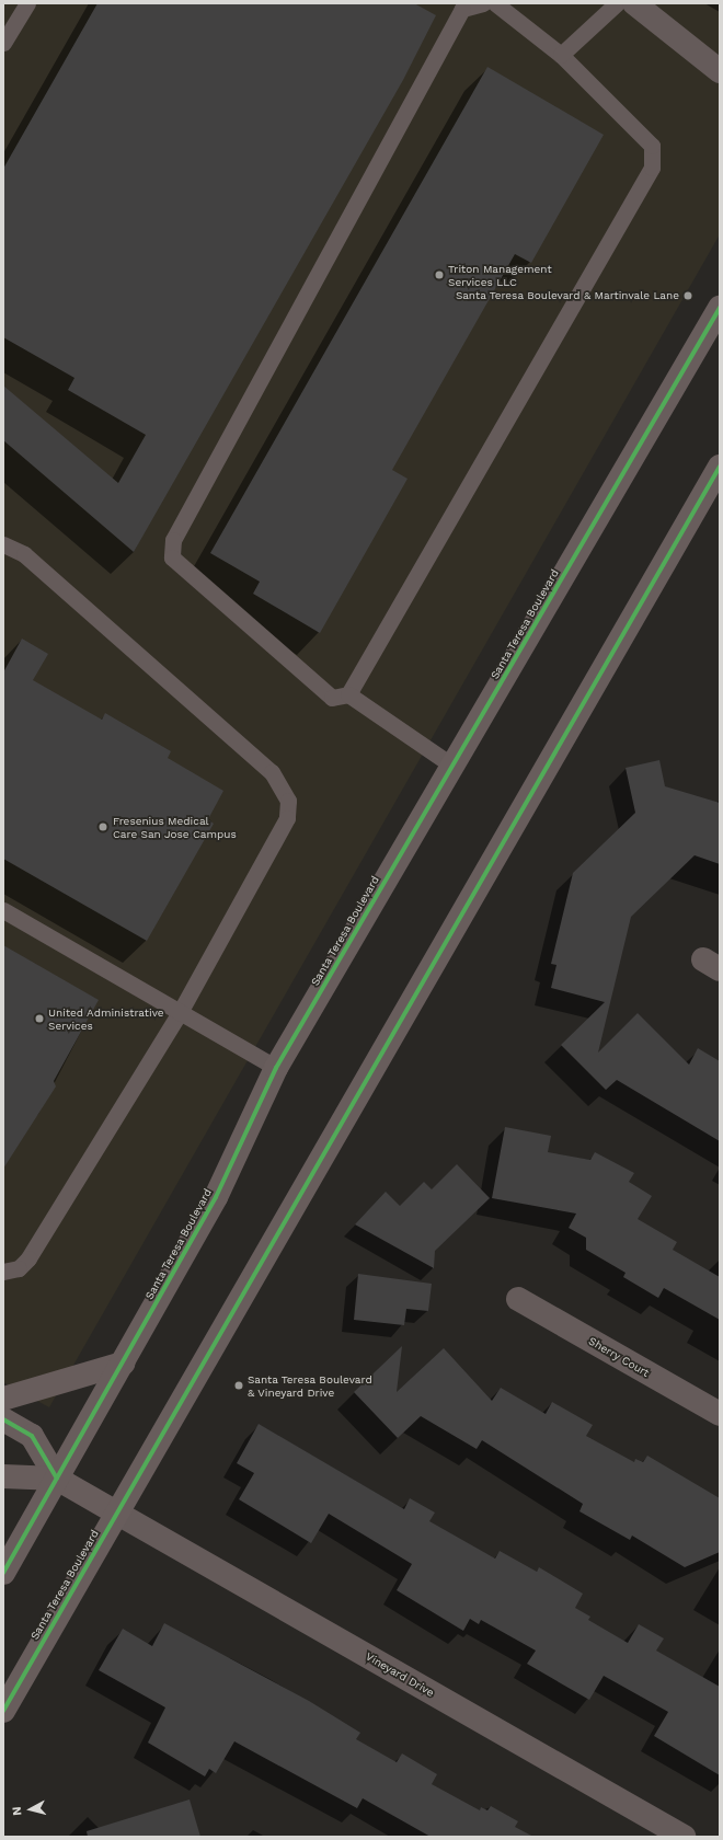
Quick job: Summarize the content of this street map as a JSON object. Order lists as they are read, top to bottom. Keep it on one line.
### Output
{"streets":{"main road":["Santa Teresa Boulevard"],"street":["Sherry Court","Vineyard Drive"]},"crossings":[["Santa Teresa Boulevard","Vineyard Drive"]],"places":["Triton Management Services LLC","Santa Teresa Boulevard & Martinvale Lane","Fresenius Medical Care San Jose Campus","United Administrative Services","Santa Teresa Boulevard & Vineyard Drive"],"north":"left"}
